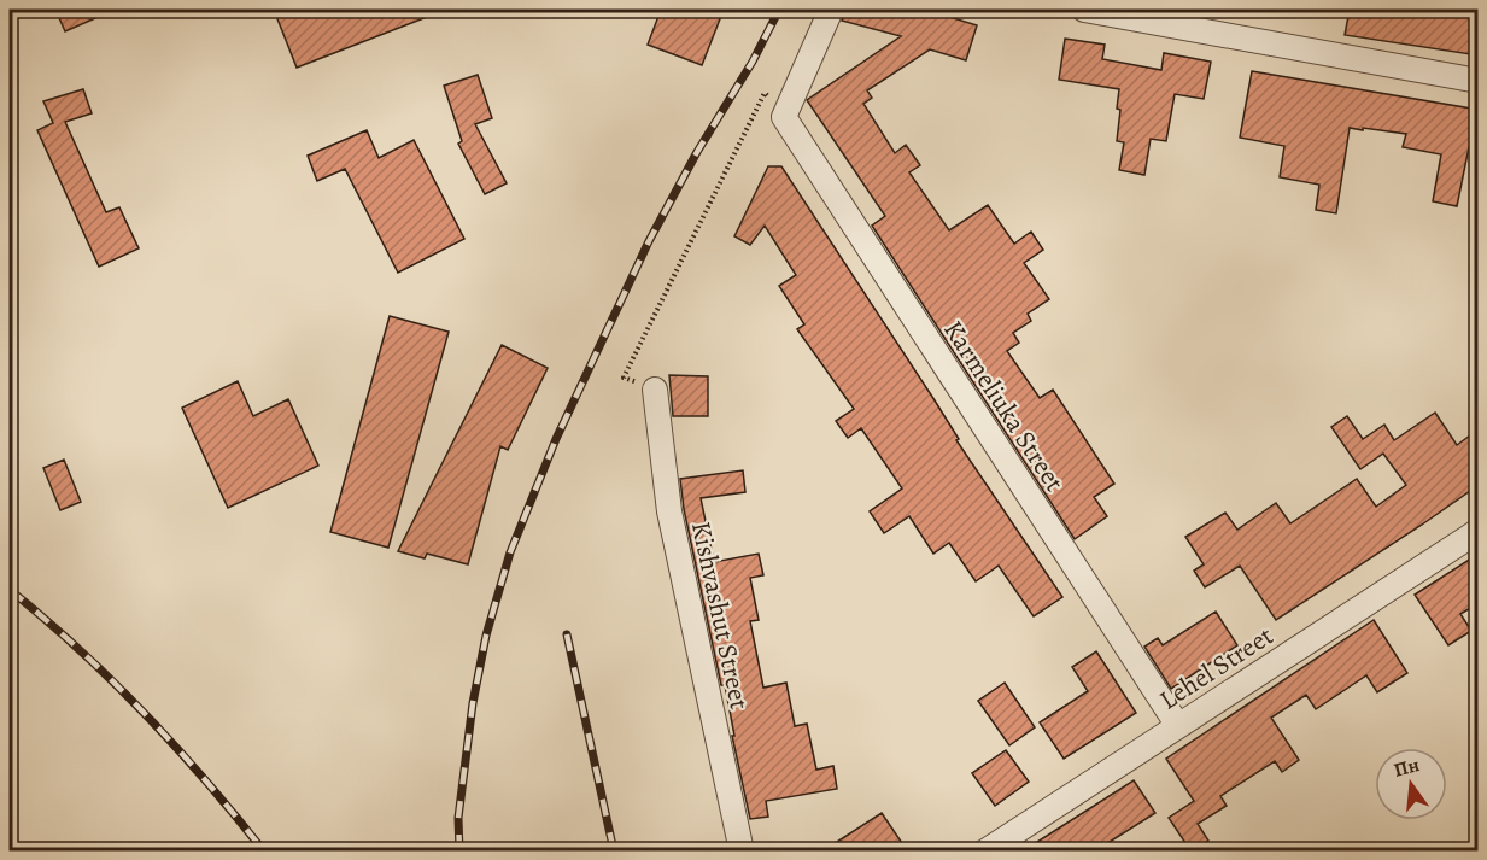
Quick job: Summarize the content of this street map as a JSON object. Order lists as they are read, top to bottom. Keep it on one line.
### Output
{"streets":{"street":["Karmeliuka Street","Kishvashut Street","Lehel Street"]},"crossings":[["Karmeliuka Street","Lehel Street"]],"north":"top"}
